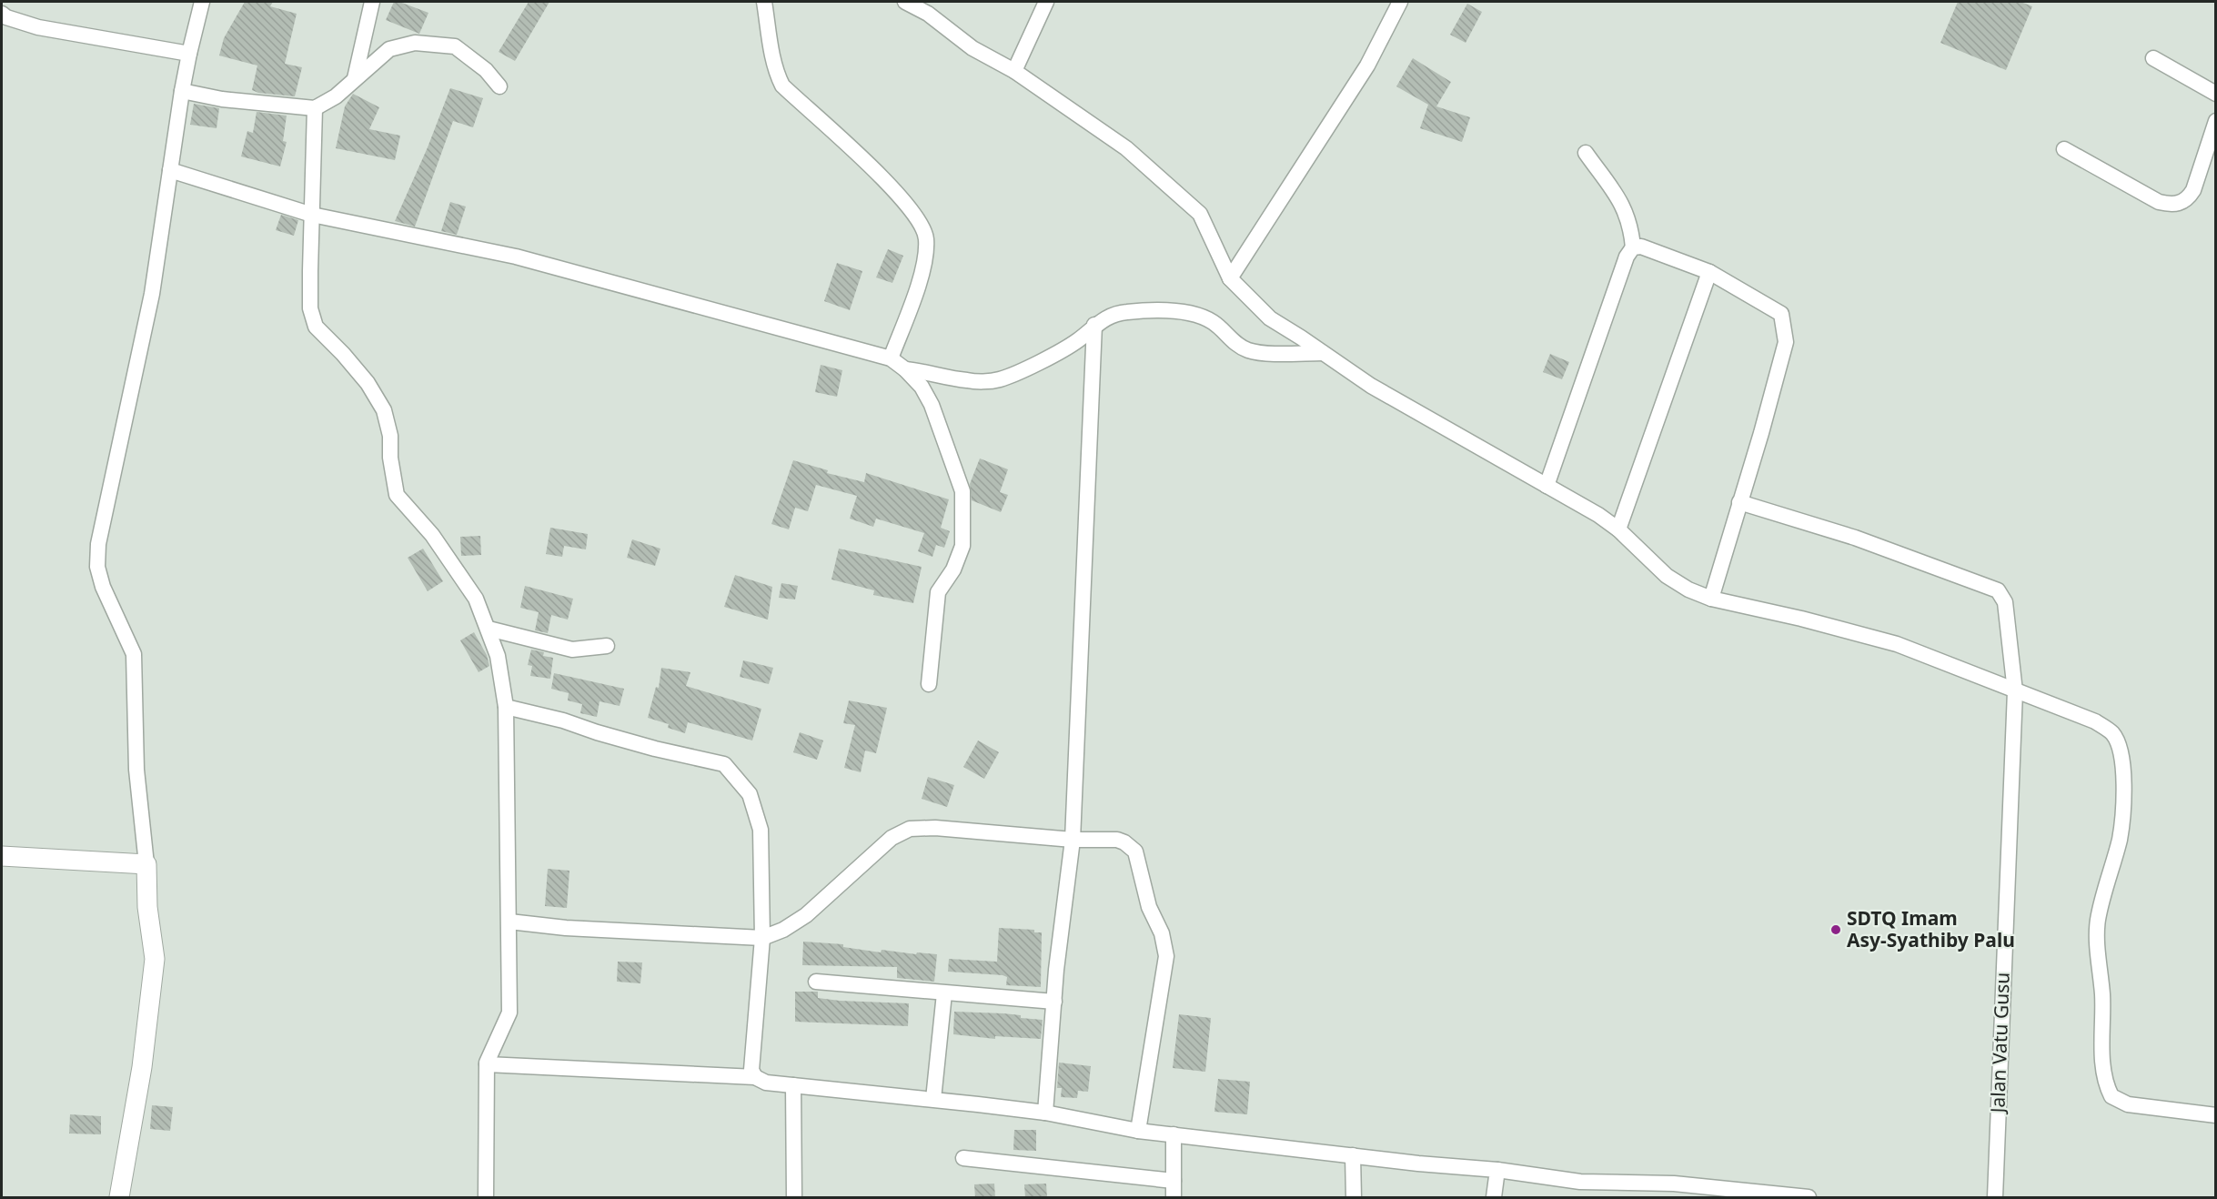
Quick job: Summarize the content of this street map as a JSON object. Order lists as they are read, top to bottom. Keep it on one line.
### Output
{"streets":{"street":["Jalan Vatu Gusu"]},"places":["SDTQ Imam Asy-Syathiby Palu"]}
